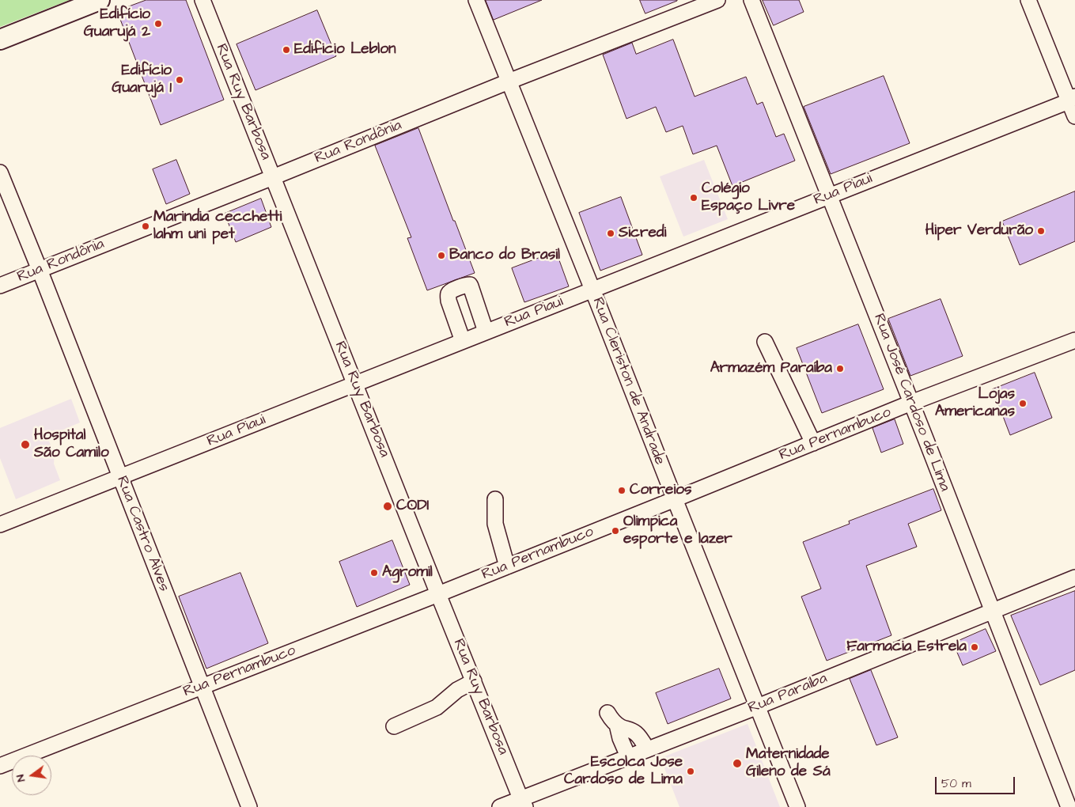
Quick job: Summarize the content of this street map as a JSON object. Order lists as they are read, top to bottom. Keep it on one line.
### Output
{"streets":{"street":["Rua Ruy Barbosa","Rua Rondônia","Rua Piaui","Rua Cleriston de Andrade","Rua José Cardoso de Lima","Rua Pernambuco","Rua Castro Alves","Rua Paraíba"]},"crossings":[["Rua Ruy Barbosa","Rua Rondônia"],["Rua Ruy Barbosa","Rua Piaui"],["Rua Ruy Barbosa","Rua Pernambuco"],["Rua Ruy Barbosa","Rua Paraíba"],["Rua Rondônia","Rua Cleriston de Andrade"],["Rua Rondônia","Rua Castro Alves"],["Rua Piaui","Rua Cleriston de Andrade"],["Rua Piaui","Rua José Cardoso de Lima"],["Rua Piaui","Rua Castro Alves"],["Rua Cleriston de Andrade","Rua Pernambuco"],["Rua Cleriston de Andrade","Rua Paraíba"],["Rua José Cardoso de Lima","Rua Pernambuco"],["Rua José Cardoso de Lima","Rua Paraíba"],["Rua Pernambuco","Rua Castro Alves"]],"places":["Edifício Guarujá 2","Edificio Leblon","Edifício Guarujá 1","Colégio Espaço Livre","Marindia cecchetti lahm uni pet","Hiper Verdurão","Sicredi","Banco do Brasil","Armazém Paraíba","Lojas Americanas","Hospital São Camilo","Correios","CODI","Olimpica esporte e lazer","Agromil","Farmacia Estrela","Maternidade Gileno de Sá","Escolca Jose Cardoso de Lima"],"scale_bar":"50 m","north":"left"}
